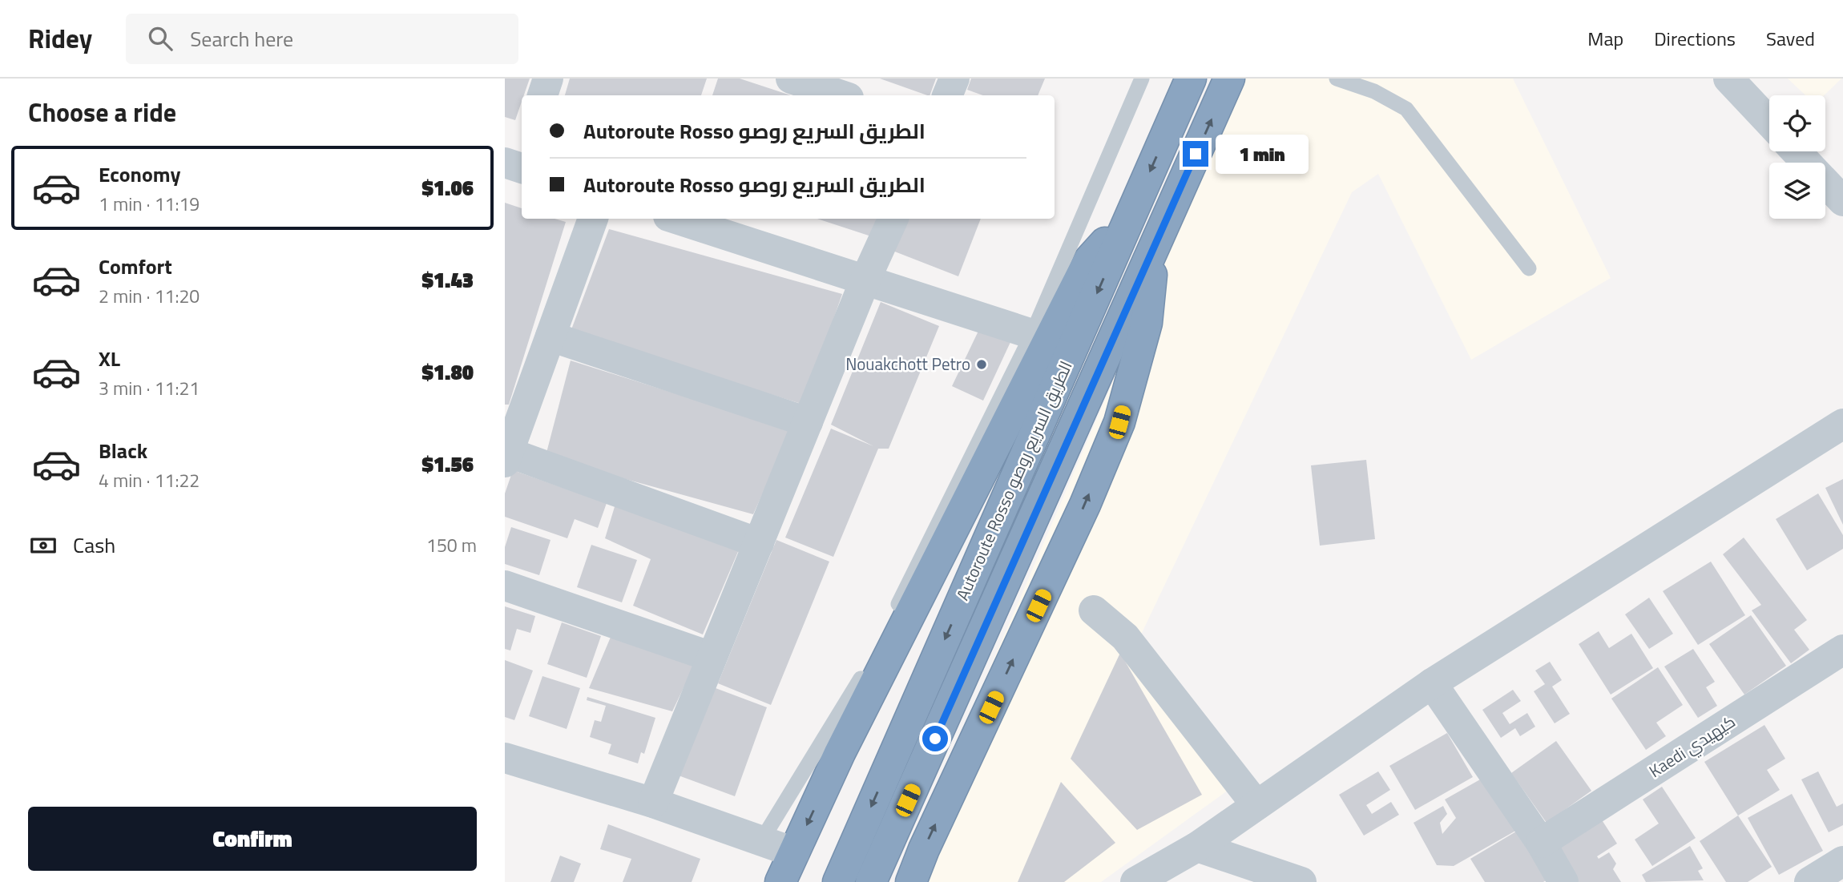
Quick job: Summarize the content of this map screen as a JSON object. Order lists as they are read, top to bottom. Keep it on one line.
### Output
{"streets":{"highway":["Autoroute Rosso الطريق السريع روصو"],"street":["Kaedi كيهيدي"]},"places":["Nouakchott Petro"],"page":{"header":"Ridey","search":"Search here","nav":["Map","Directions","Saved"],"heading":"Choose a ride","banner":["Autoroute Rosso الطريق السريع روصو","Autoroute Rosso الطريق السريع روصو"],"bubble":"1 min","list":[{"name":"Economy","note":"1 min · 11:19","value":"$1.06"},{"name":"Comfort","note":"2 min · 11:20","value":"$1.43"},{"name":"XL","note":"3 min · 11:21","value":"$1.80"},{"name":"Black","note":"4 min · 11:22","value":"$1.56"}],"pay":["Cash","150 m"],"buttons":"Confirm"}}
